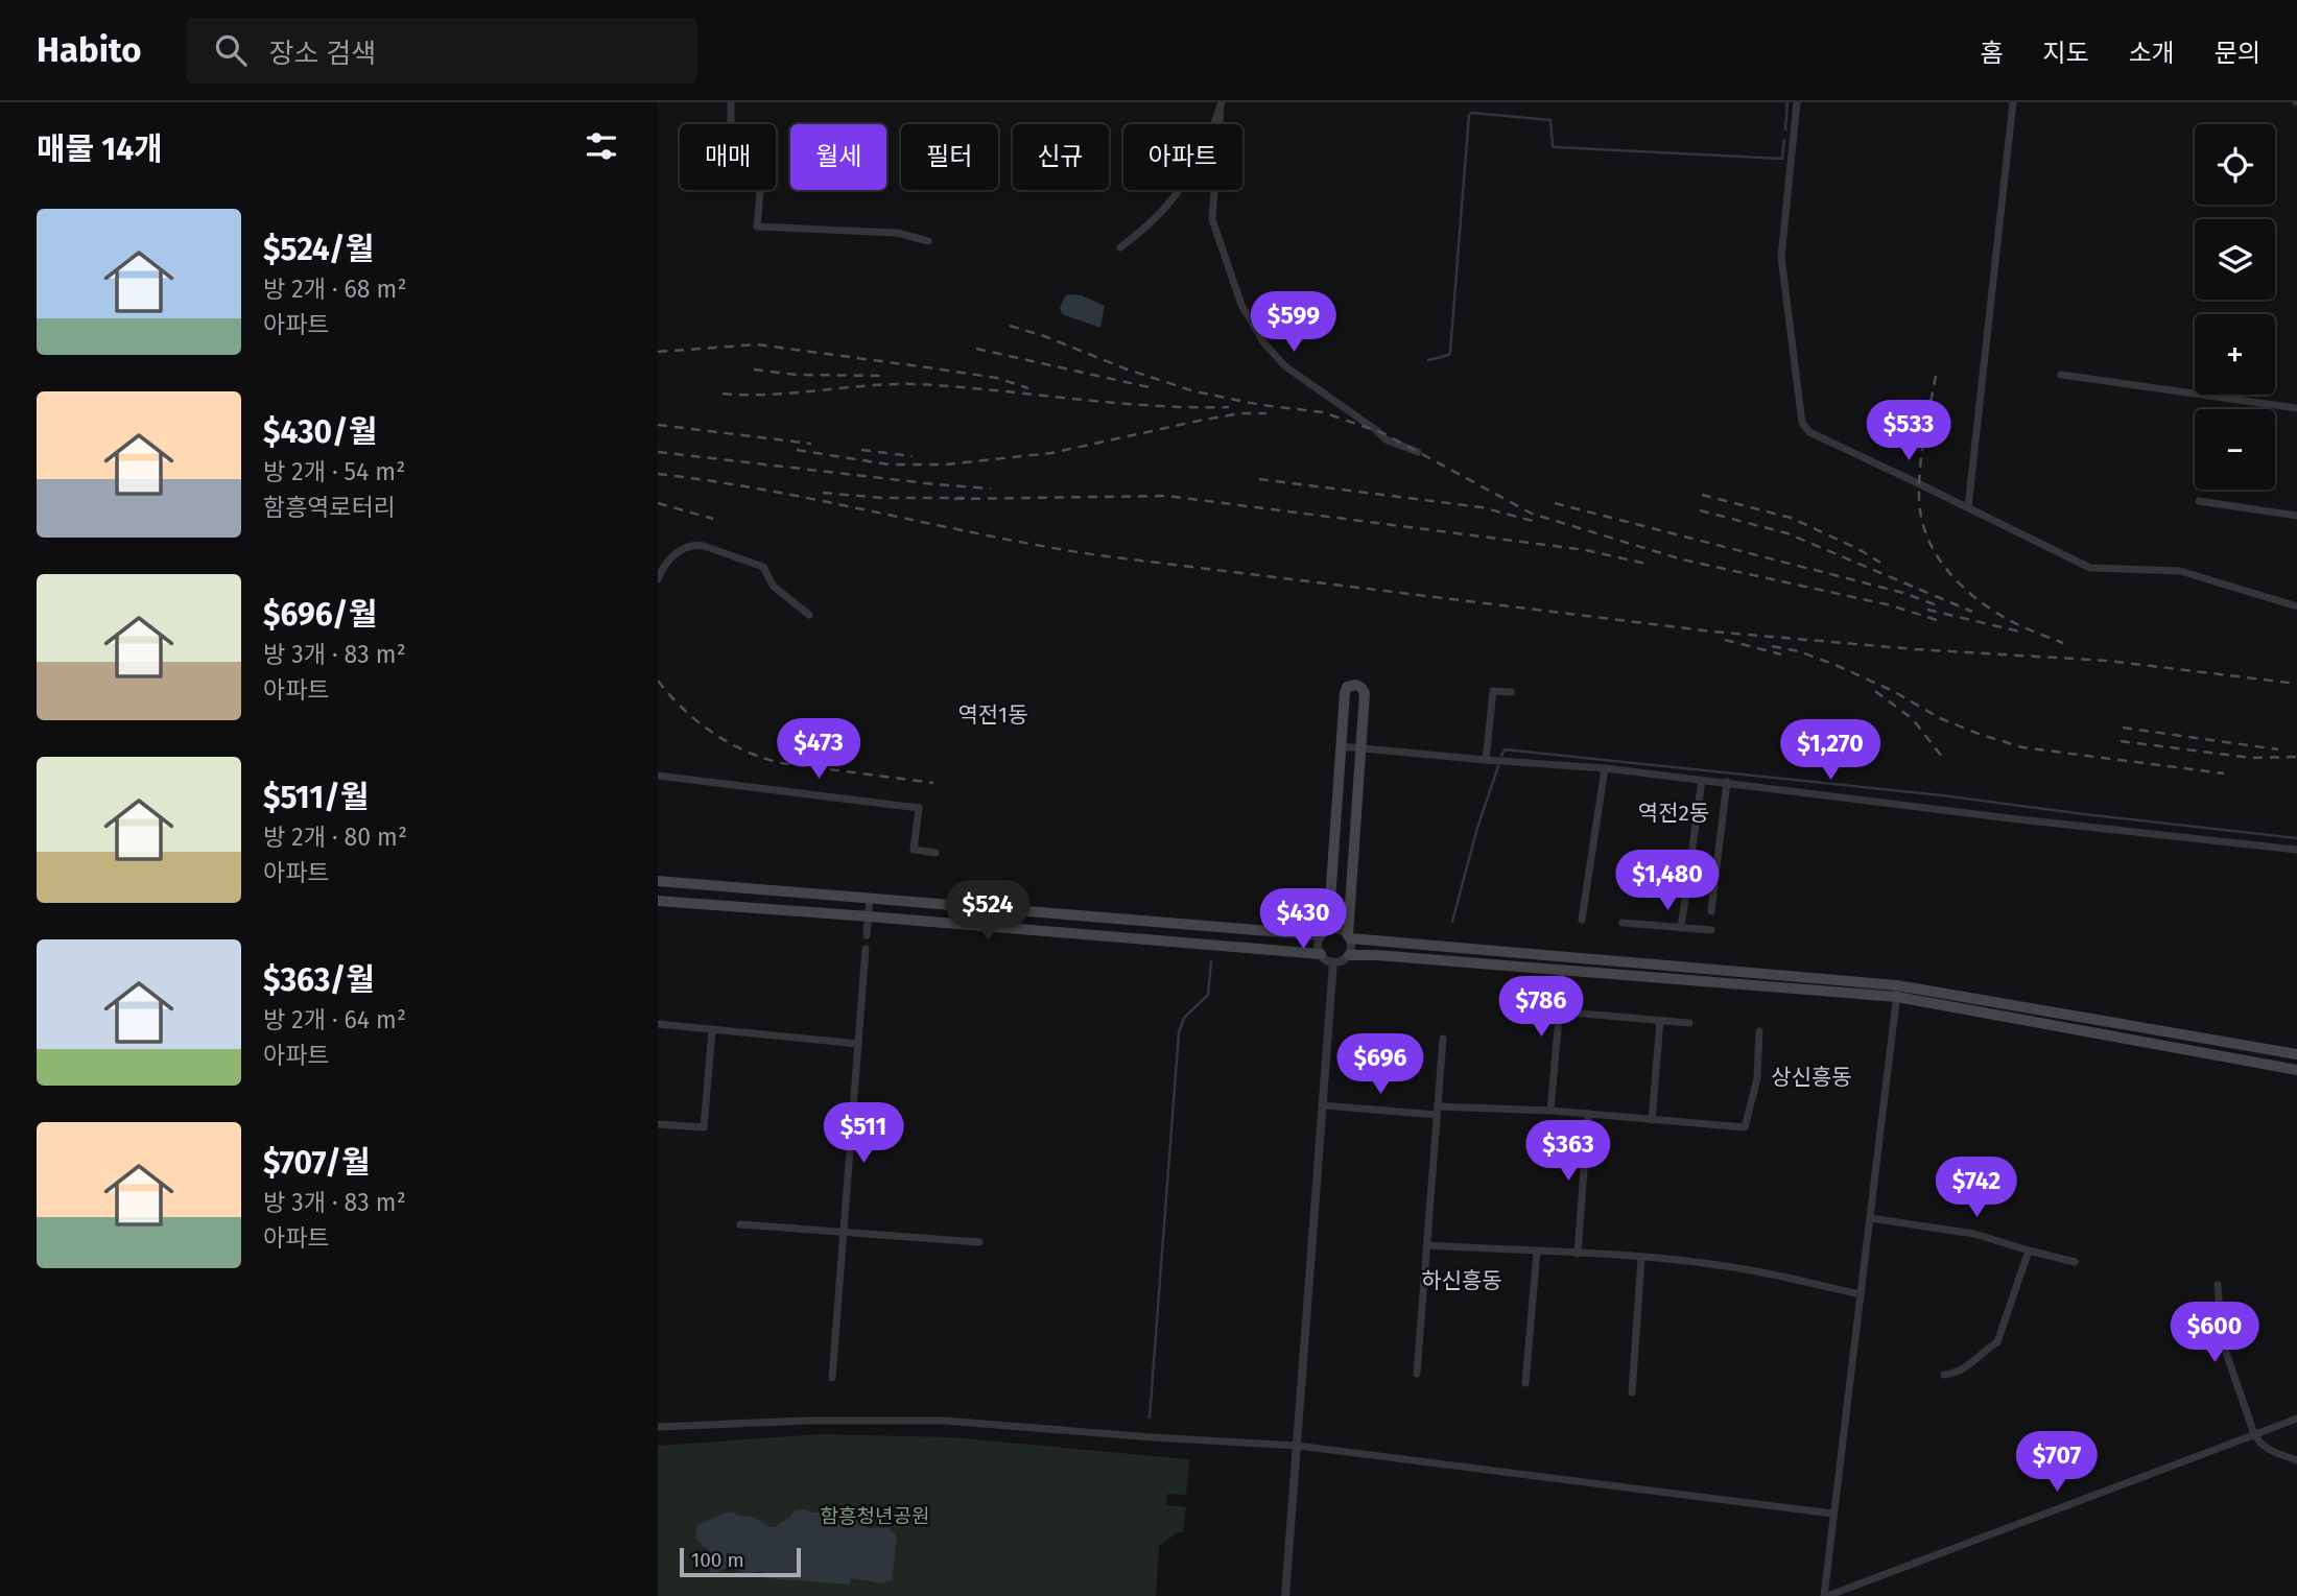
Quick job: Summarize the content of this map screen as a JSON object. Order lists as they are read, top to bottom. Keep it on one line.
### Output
{"districts":["역전1동","역전2동","상신흥동","하신흥동"],"parks":["함흥청년공원"],"scale_bar":"100 m","page":{"header":"Habito","search":"장소 검색","nav":["홈","지도","소개","문의"],"heading":"매물 14개","map_buttons":["+","−"],"chip":["매매","월세","필터","신규","아파트"],"list":[{"name":"$524/월","note":"방 2개 · 68 m² · 아파트"},{"name":"$430/월","note":"방 2개 · 54 m² · 함흥역로터리"},{"name":"$696/월","note":"방 3개 · 83 m² · 아파트"},{"name":"$511/월","note":"방 2개 · 80 m² · 아파트"},{"name":"$363/월","note":"방 2개 · 64 m² · 아파트"},{"name":"$707/월","note":"방 3개 · 83 m² · 아파트"}],"price":["$599","$533","$473","$1,270","$1,480","$524","$430","$786","$696","$511","$363","$742","$600","$707"],"scale":"100 m"}}
